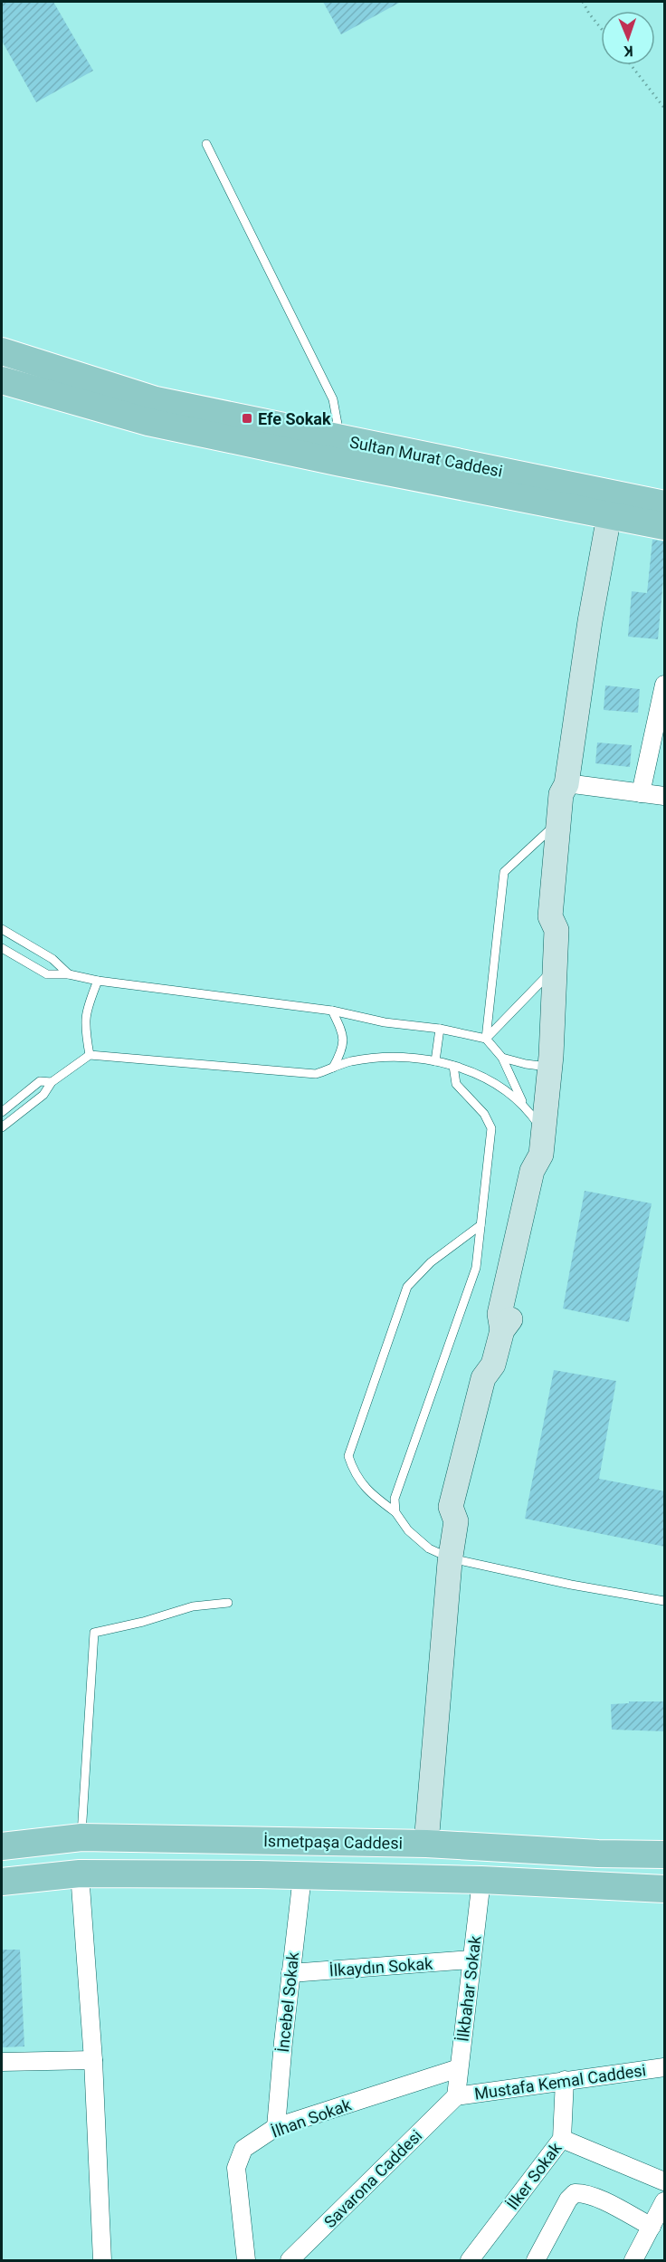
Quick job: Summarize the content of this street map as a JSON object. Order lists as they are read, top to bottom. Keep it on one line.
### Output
{"streets":{"main road":["Sultan Murat Caddesi","İsmetpaşa Caddesi"],"street":["İlkaydın Sokak","İlkbahar Sokak","İncebel Sokak","Mustafa Kemal Caddesi","İlhan Sokak","İlker Sokak","Savarona Caddesi"]},"crossings":[["İsmetpaşa Caddesi","İlkbahar Sokak"],["İsmetpaşa Caddesi","İncebel Sokak"],["İlkaydın Sokak","İlkbahar Sokak"],["İlkaydın Sokak","İncebel Sokak"],["İlkbahar Sokak","Mustafa Kemal Caddesi"],["İlkbahar Sokak","İlhan Sokak"],["İlkbahar Sokak","Savarona Caddesi"],["İncebel Sokak","İlhan Sokak"],["Mustafa Kemal Caddesi","İlker Sokak"],["Mustafa Kemal Caddesi","Savarona Caddesi"]],"places":{"transit":["Efe Sokak"]},"north":"bottom"}
